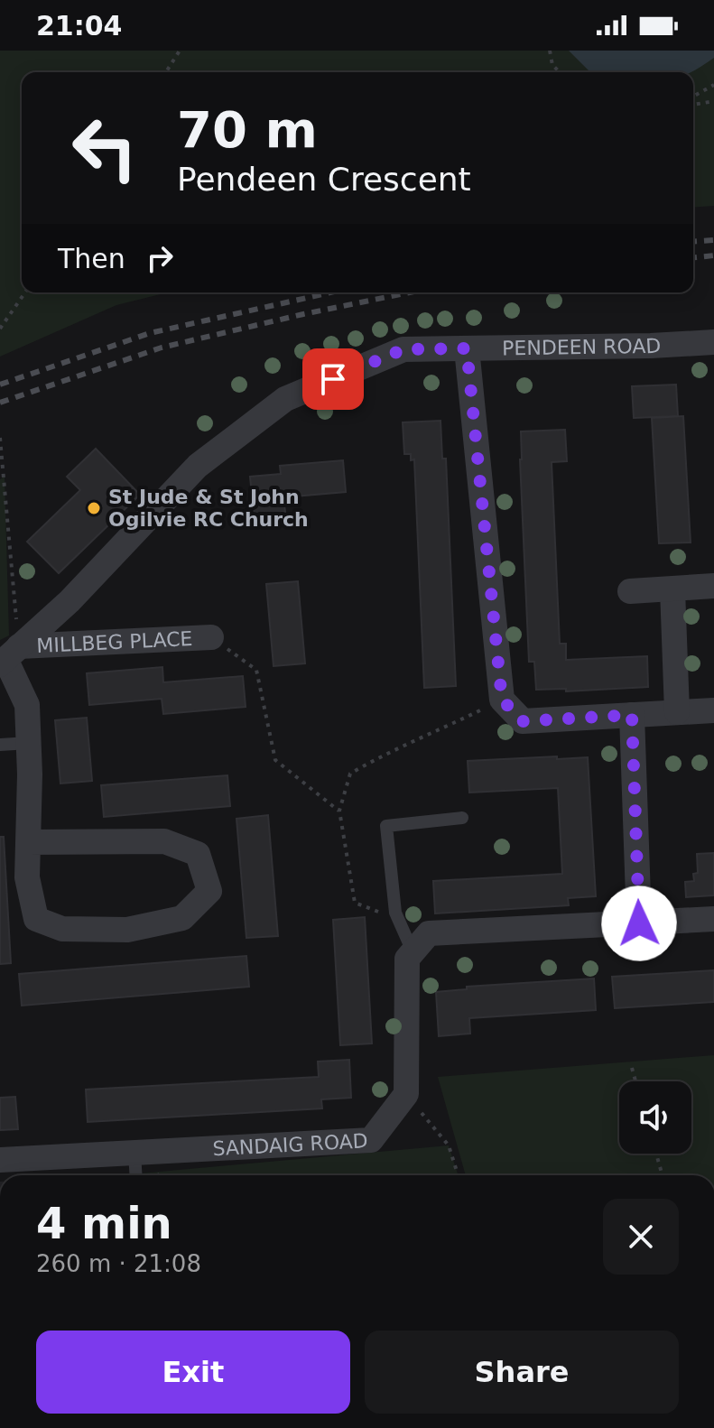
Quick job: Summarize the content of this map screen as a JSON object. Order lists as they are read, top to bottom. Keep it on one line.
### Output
{"streets":{"street":["PENDEEN ROAD","MILLBEG PLACE","SANDAIG ROAD"]},"crossings":[["PENDEEN ROAD","MILLBEG PLACE"]],"places":["St Jude & St John Ogilvie RC Church"],"page":{"status":"21:04","turn":["70 m","Pendeen Crescent"],"then":"Then","heading":["4 min","260 m · 21:08"],"buttons":["Exit","Share"]}}
